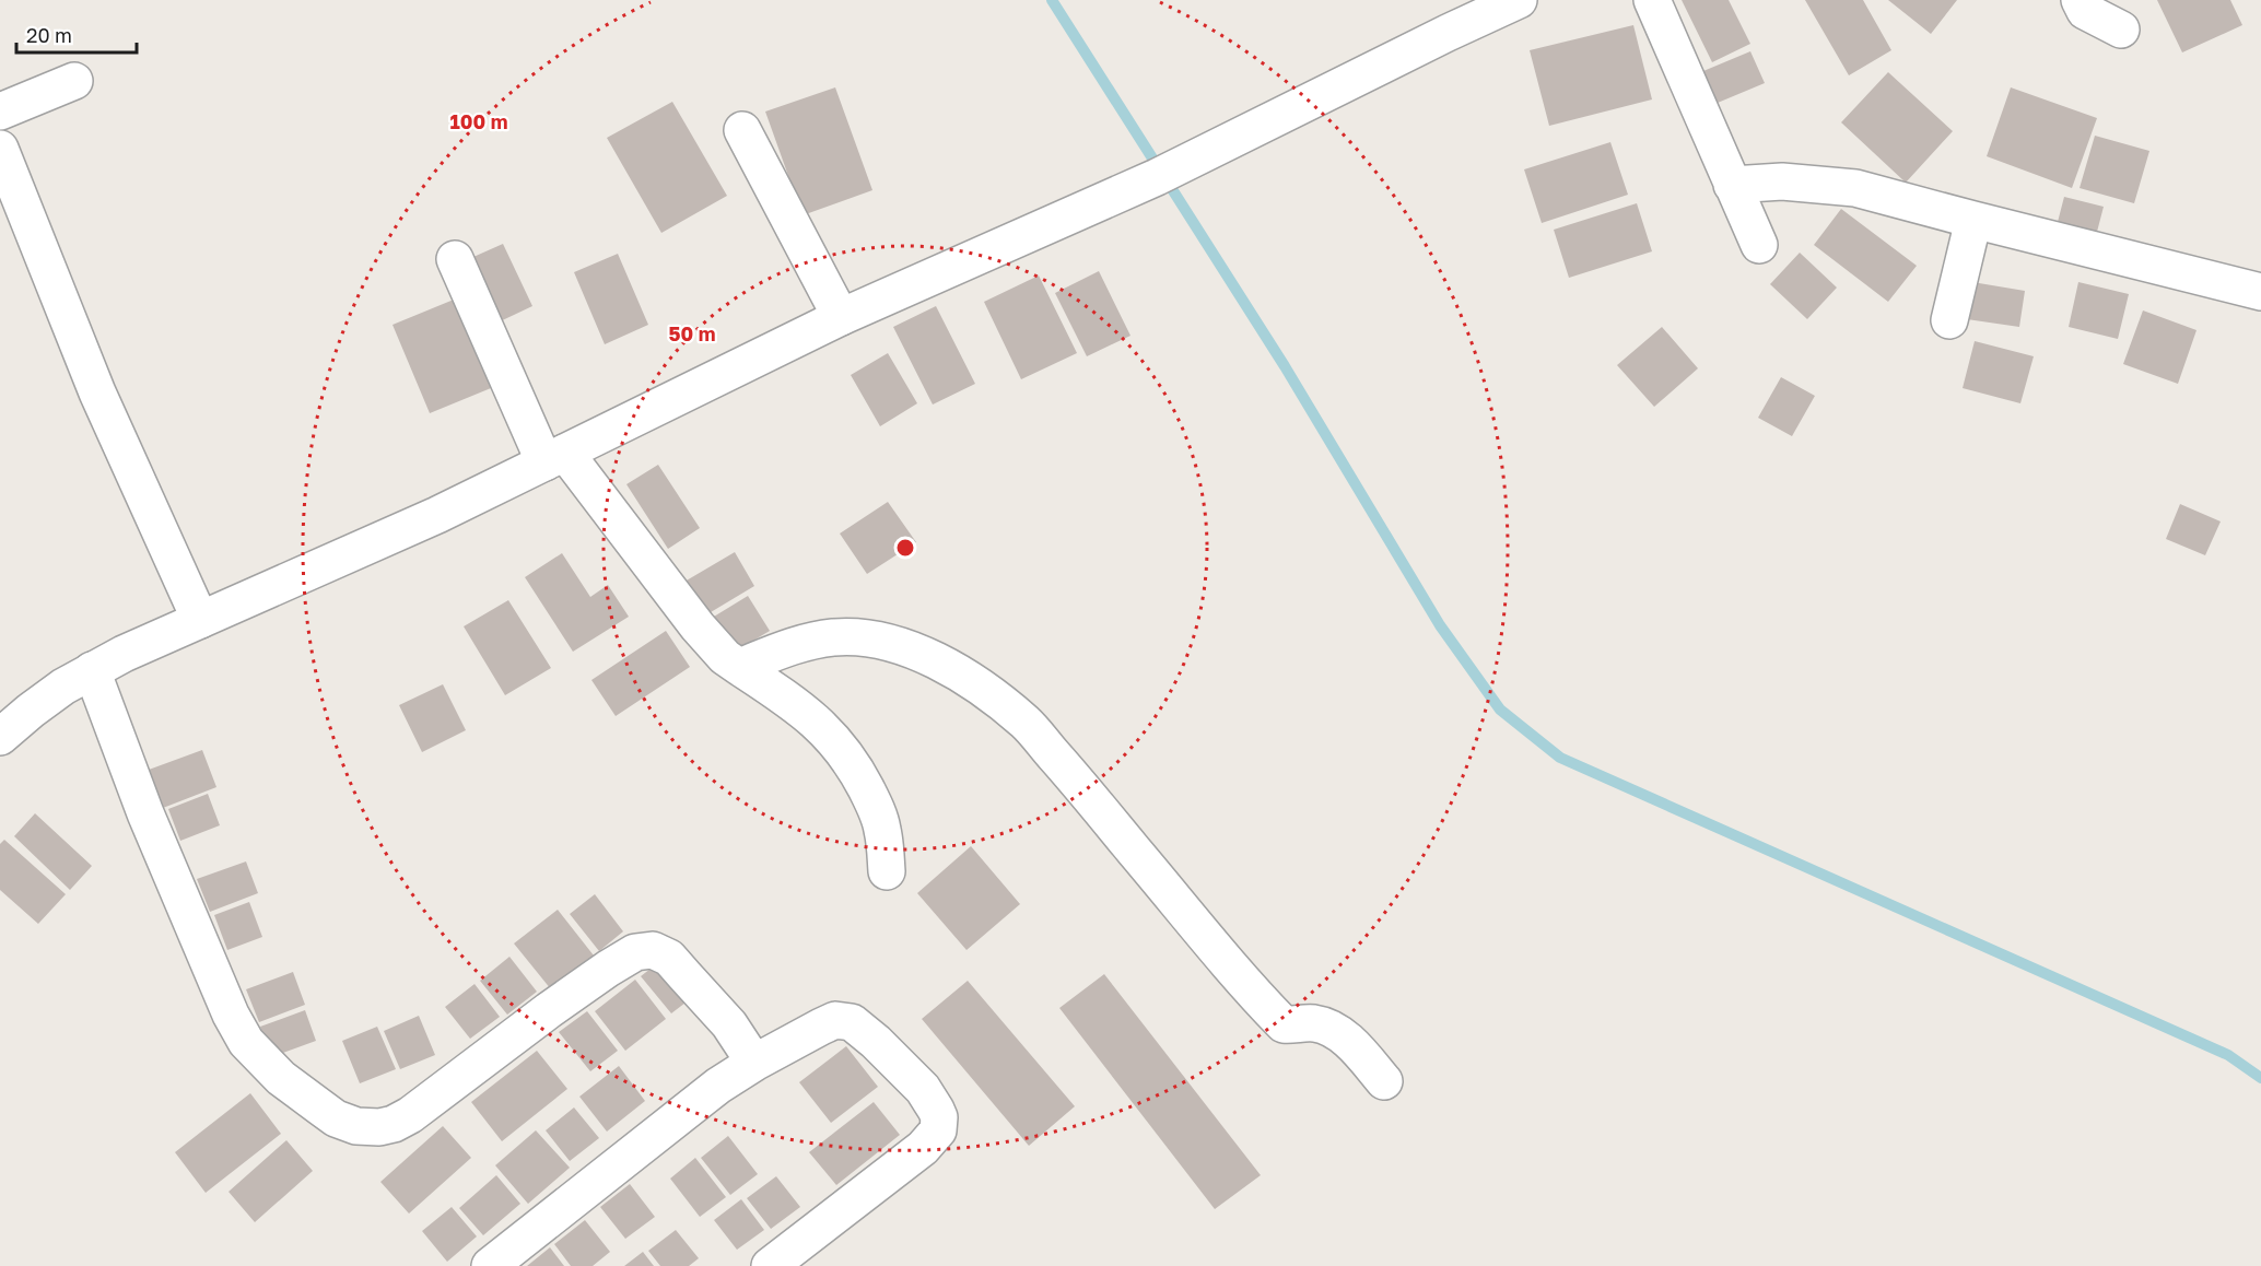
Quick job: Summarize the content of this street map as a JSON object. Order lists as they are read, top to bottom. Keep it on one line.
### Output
{"scale_bar":"20 m","rings":["100 m","50 m"]}
